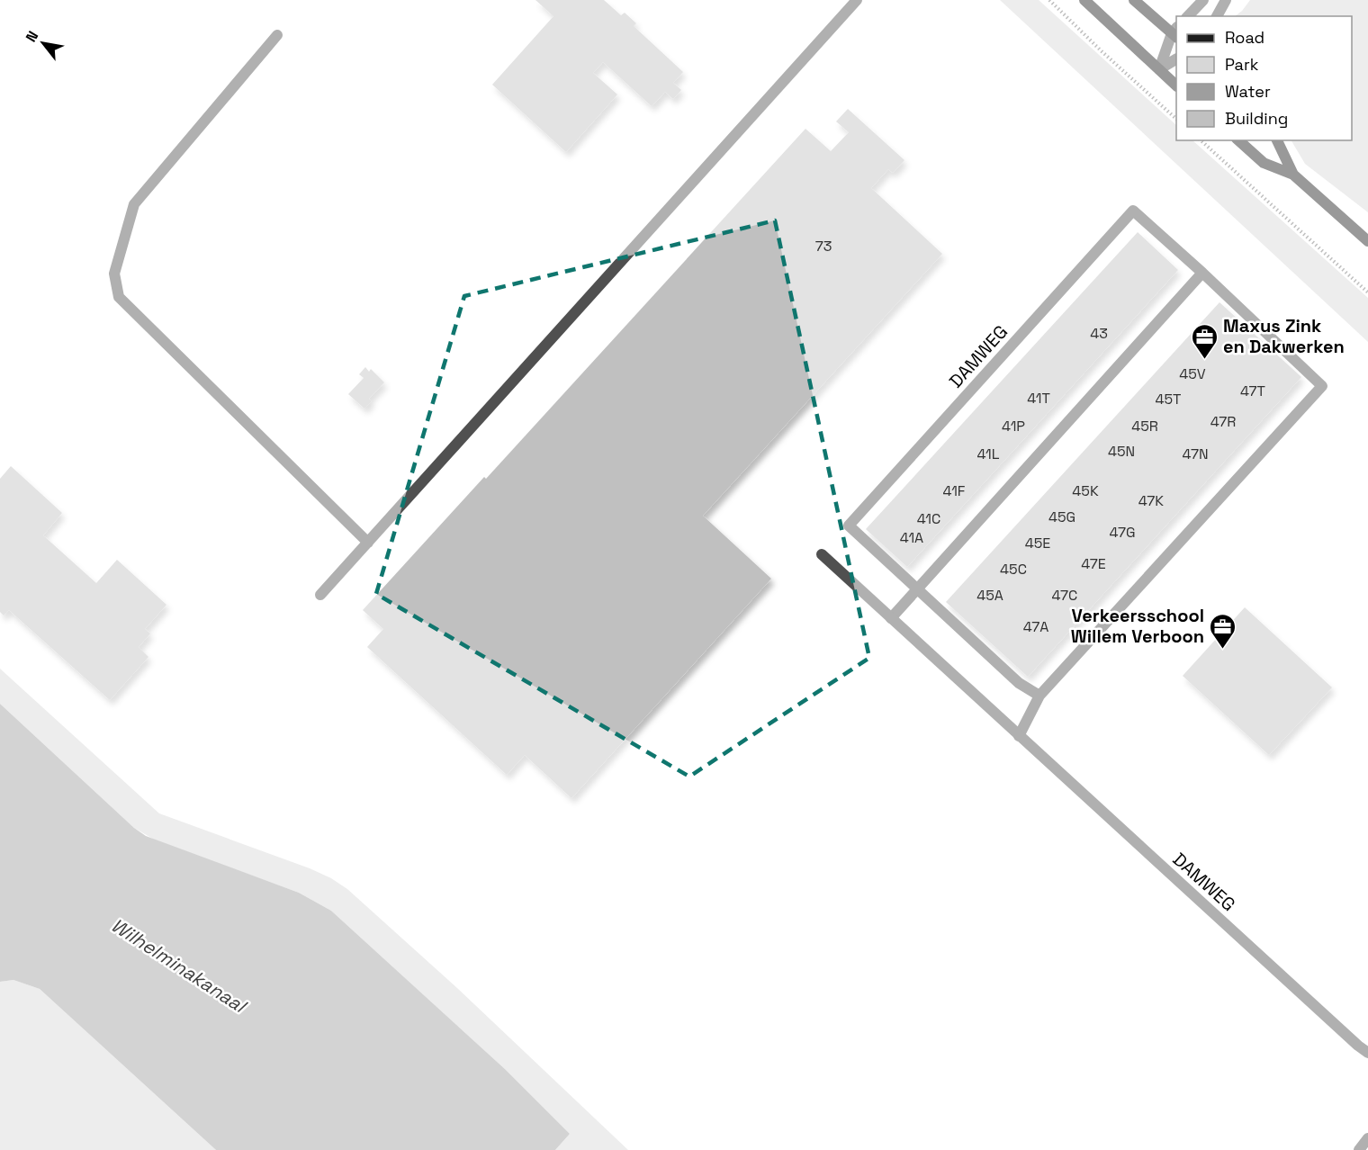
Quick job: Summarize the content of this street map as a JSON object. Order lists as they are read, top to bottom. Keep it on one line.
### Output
{"streets":{"street":["DAMWEG"]},"water":["Wilhelminakanaal"],"places":{"office":["Maxus Zink en Dakwerken","Verkeersschool Willem Verboon"]},"house_numbers":["73","43","45V","47T","41T","45T","47R","41P","45R","45N","41L","47N","41F","45K","47K","45G","41C","47G","41A","45E","47E","45C","45A","47C","47A"],"legend":["Road","Park","Water","Building"],"north":"top left"}
